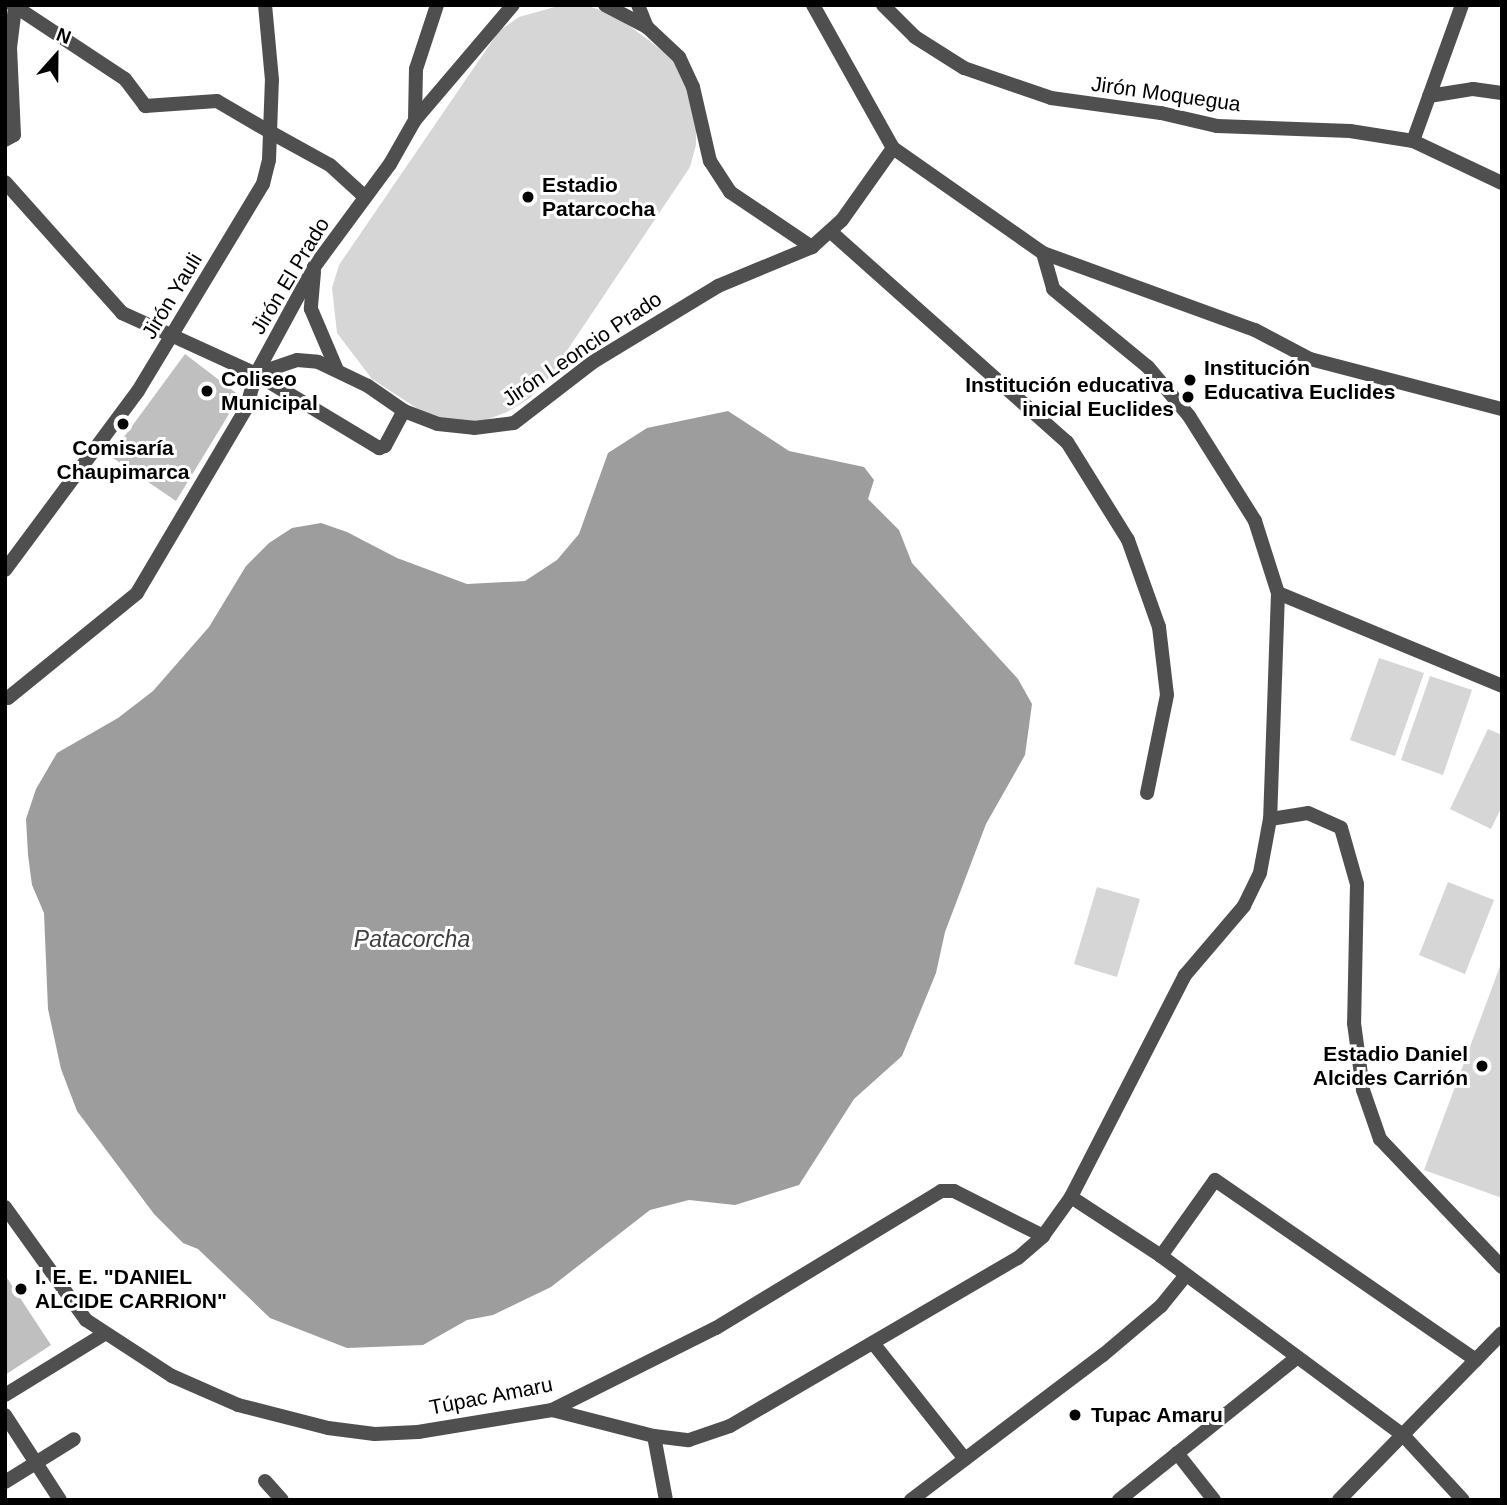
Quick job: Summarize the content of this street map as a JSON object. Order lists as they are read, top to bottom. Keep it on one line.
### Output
{"streets":{"street":["Jirón Moquegua","Jirón El Prado","Jirón Yauli","Jirón Leoncio Prado","Túpac Amaru"]},"crossings":[["Jirón El Prado","Jirón Leoncio Prado"]],"water":["Patacorcha"],"places":["Estadio Patarcocha","Institución Educativa Euclides","Coliseo Municipal","Institución educativa inicial Euclides","Comisaría Chaupimarca","Estadio Daniel Alcides Carrión","I. E. E. \"DANIEL ALCIDE CARRION\"","Tupac Amaru"],"north":"top"}
